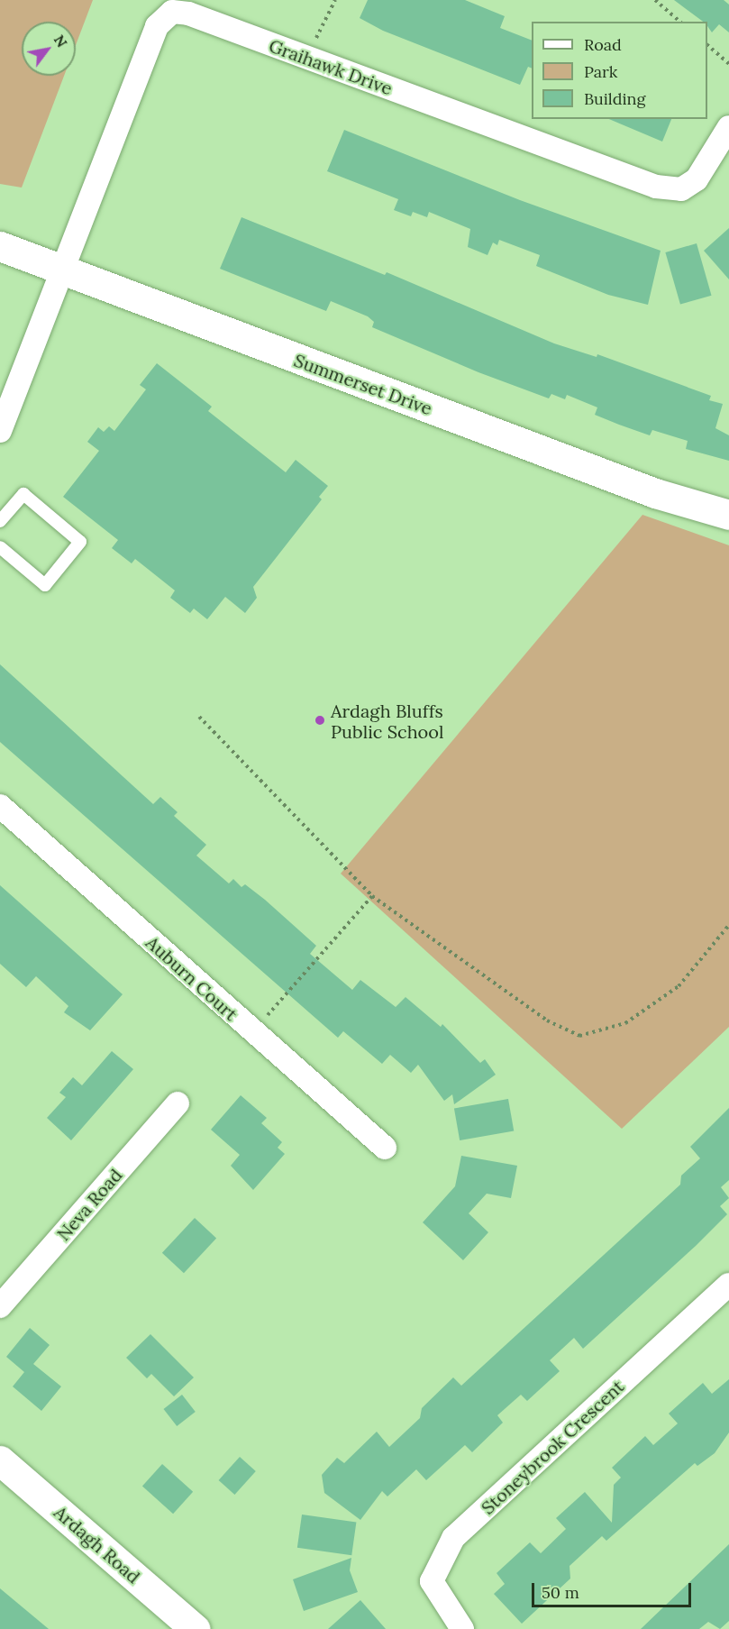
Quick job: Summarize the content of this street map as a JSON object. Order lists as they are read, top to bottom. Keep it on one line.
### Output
{"streets":{"street":["Graihawk Drive","Summerset Drive","Auburn Court","Neva Road","Stoneybrook Crescent","Ardagh Road"]},"crossings":[["Graihawk Drive","Summerset Drive"]],"places":["Ardagh Bluffs Public School"],"legend":["Road","Park","Building"],"scale_bar":"50 m","north":"top right"}
